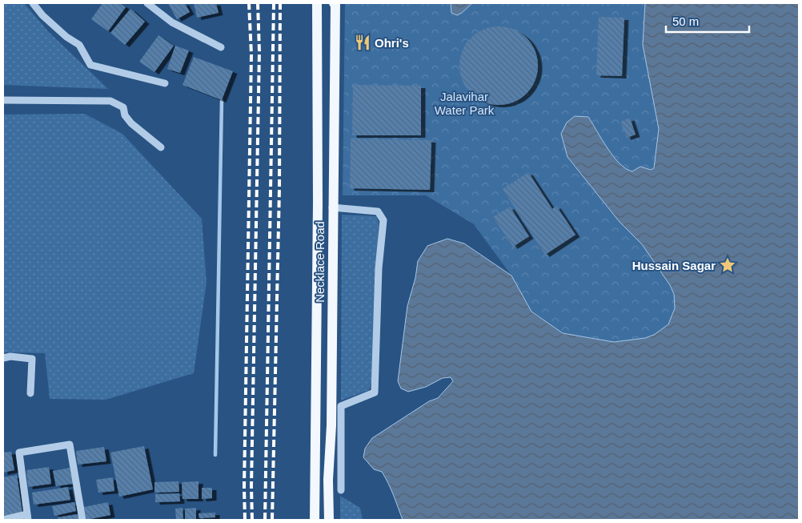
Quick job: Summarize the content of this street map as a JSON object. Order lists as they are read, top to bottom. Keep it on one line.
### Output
{"streets":{"main road":["Necklace Road"]},"parks":["Jalavihar Water Park"],"places":{"restaurant":["Ohri's"],"place":["Hussain Sagar"]},"scale_bar":"50 m"}
